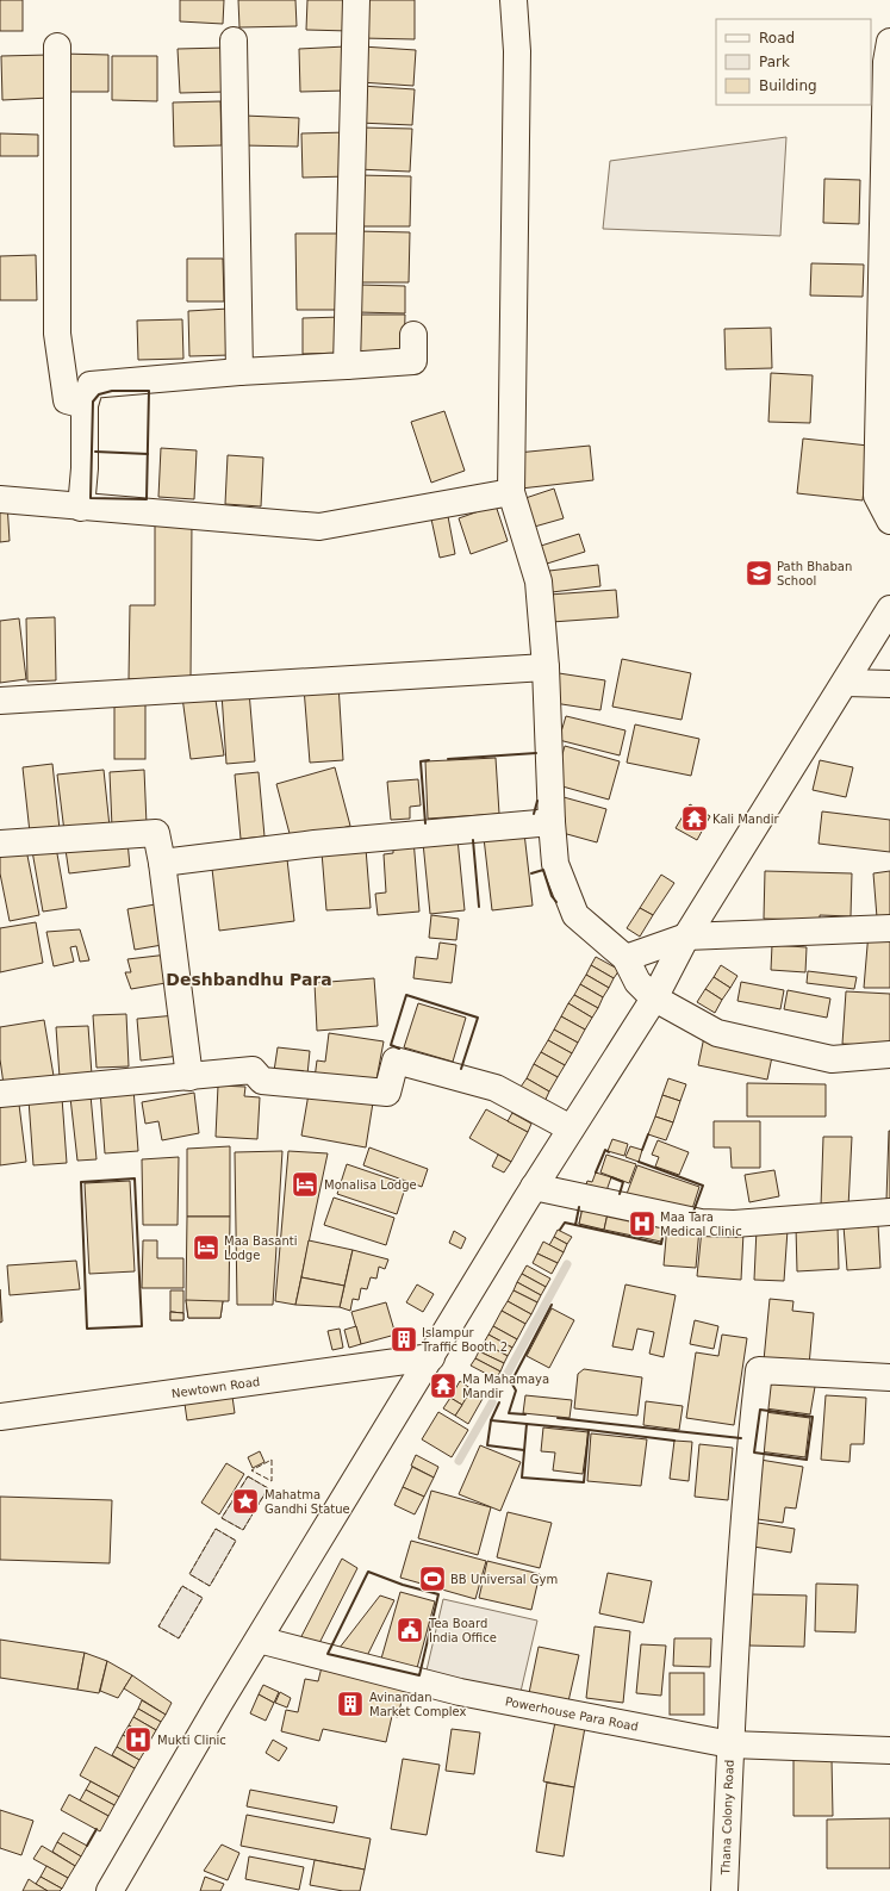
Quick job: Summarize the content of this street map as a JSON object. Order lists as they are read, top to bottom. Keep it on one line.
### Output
{"streets":{"street":["Newtown Road","Powerhouse Para Road","Thana Colony Road"]},"crossings":[["Powerhouse Para Road","Thana Colony Road"]],"districts":["Deshbandhu Para"],"places":{"school or university":["Path Bhaban School"],"temple":["Kali Mandir","Ma Mahamaya Mandir"],"hotel":["Monalisa Lodge","Maa Basanti Lodge"],"hospital":["Maa Tara Medical Clinic","Mukti Clinic"],"building":["Islampur Traffic Booth 2","Avinandan Market Complex"],"place":["Mahatma Gandhi Statue"],"sports":["BB Universal Gym"],"public building":["Tea Board India Office"]},"legend":["Road","Park","Building"]}
